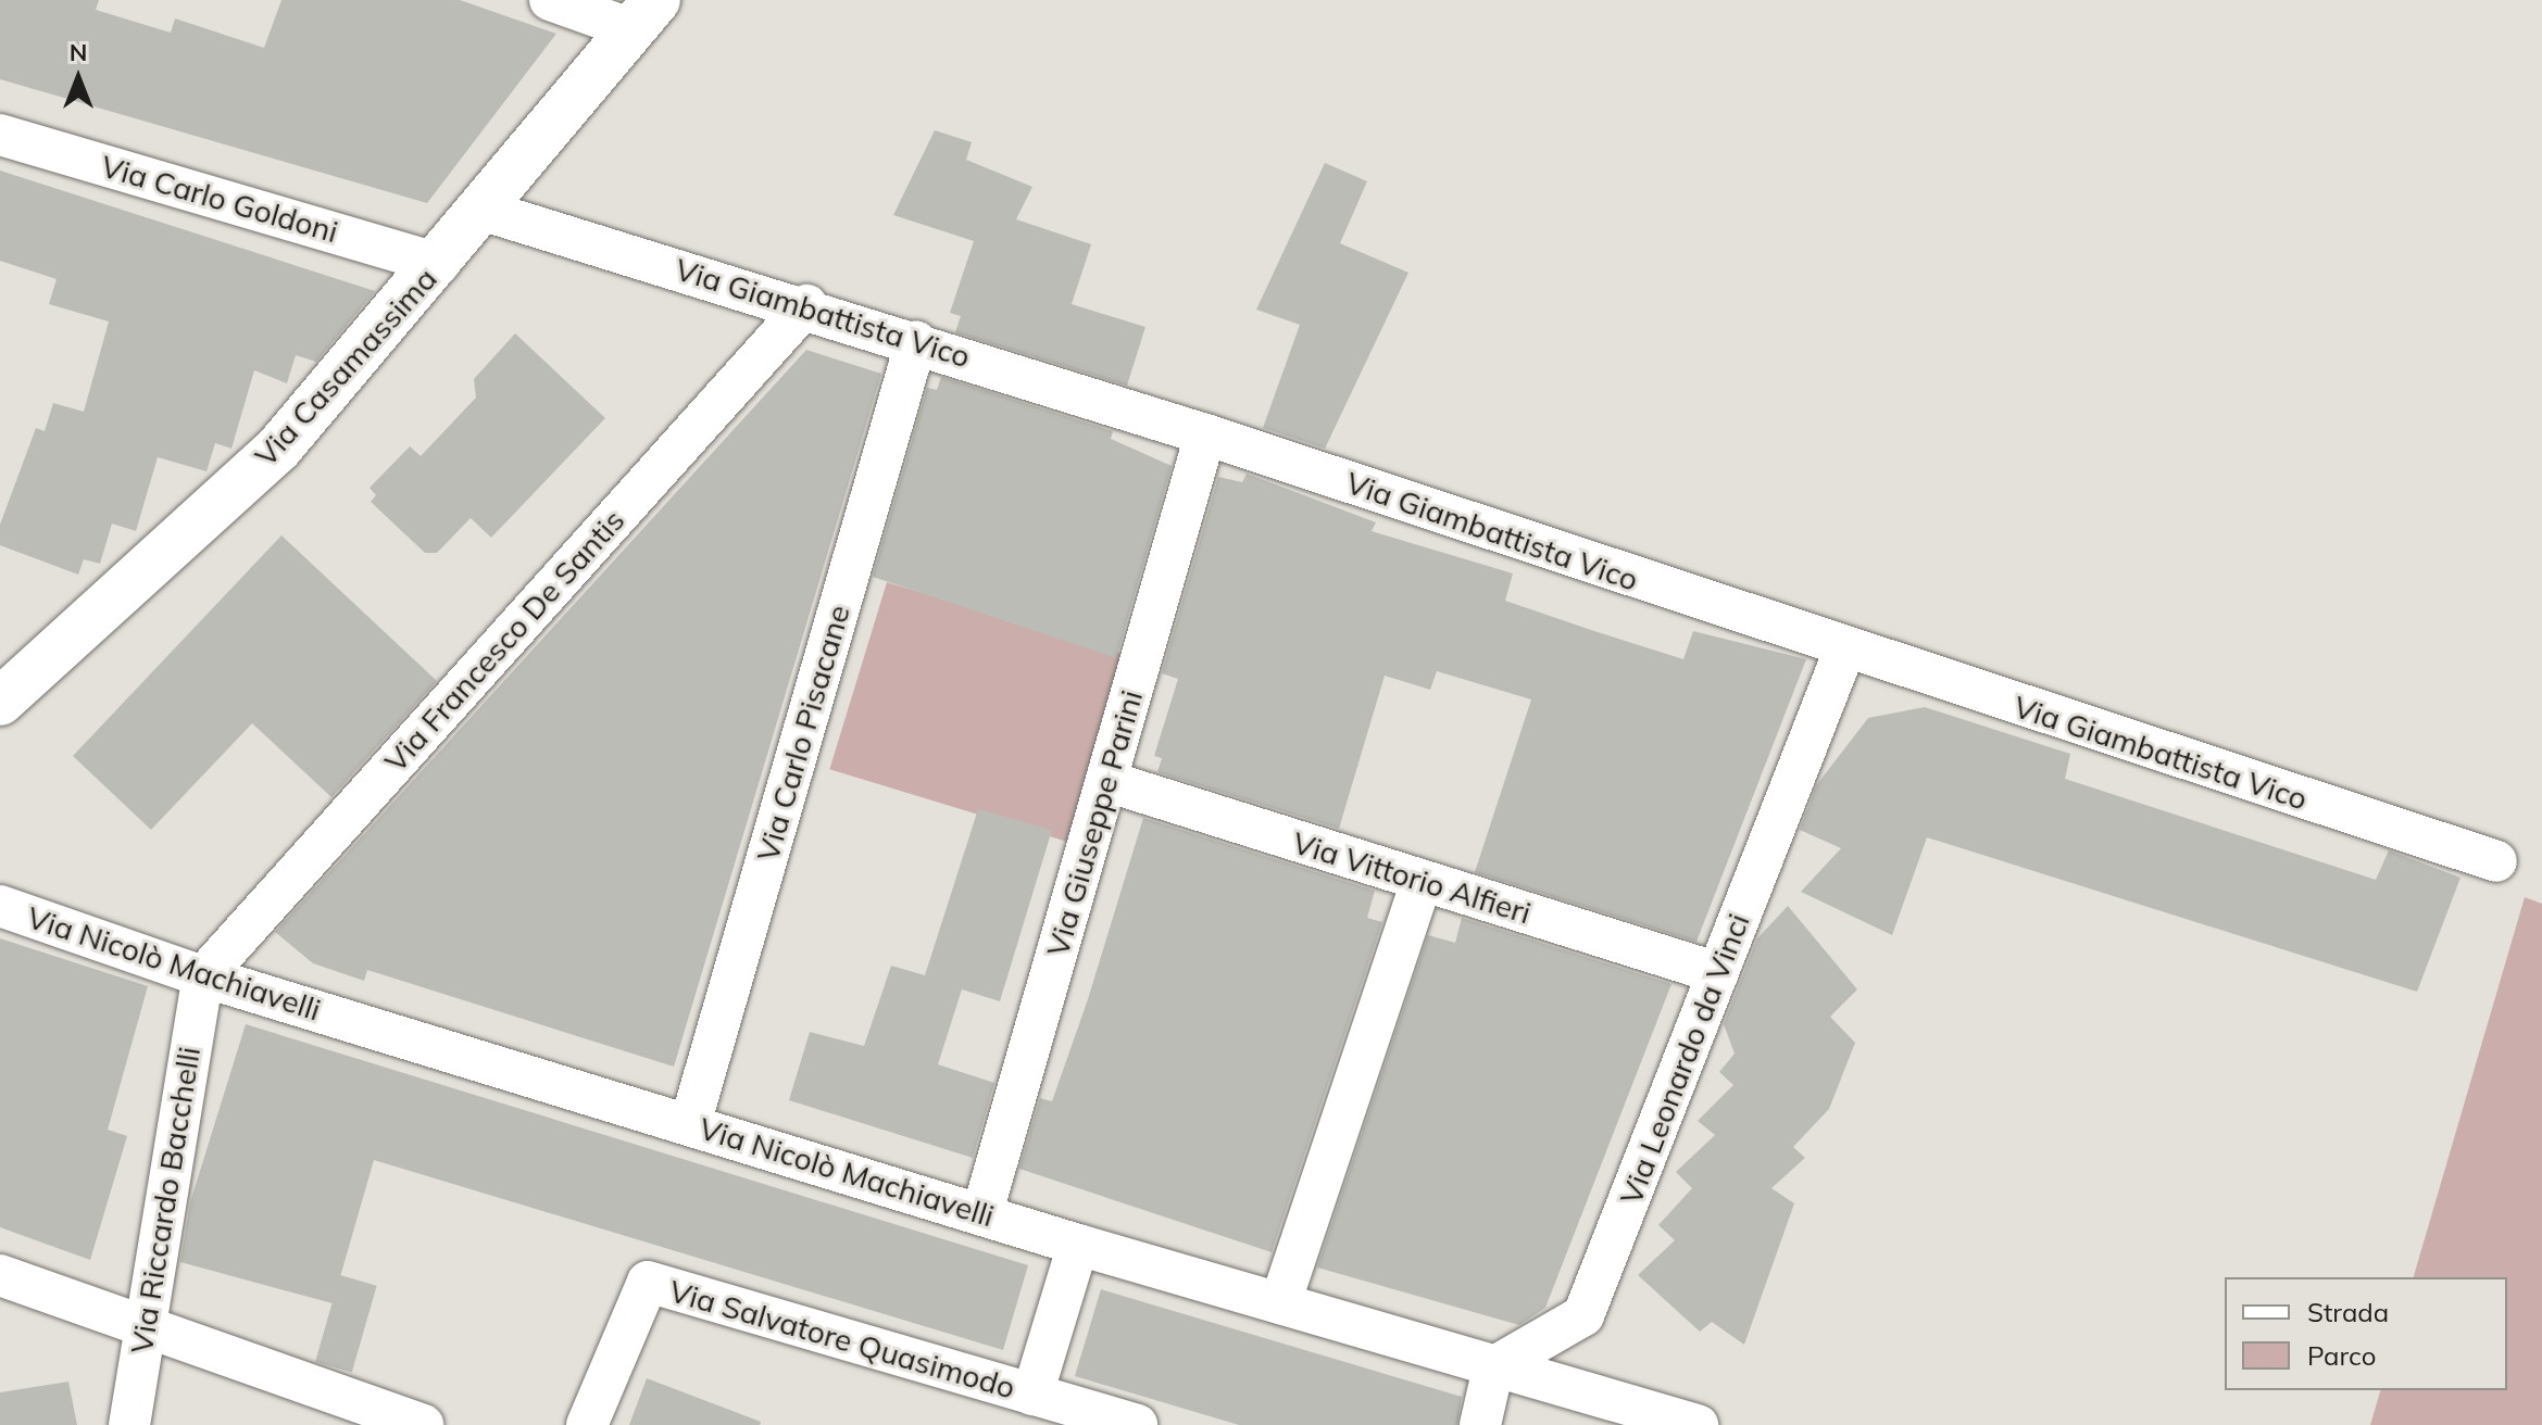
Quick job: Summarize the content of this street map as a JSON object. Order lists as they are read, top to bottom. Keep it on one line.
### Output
{"streets":{"street":["Via Carlo Goldoni","Via Giambattista Vico","Via Casamassima","Via Francesco De Santis","Via Carlo Pisacane","Via Giuseppe Parini","Via Vittorio Alfieri","Via Nicolò Machiavelli","Via Leonardo da Vinci","Via Riccardo Bacchelli","Via Salvatore Quasimodo"]},"crossings":[["Via Carlo Goldoni","Via Casamassima"],["Via Giambattista Vico","Via Casamassima"],["Via Giambattista Vico","Via Francesco De Santis"],["Via Giambattista Vico","Via Carlo Pisacane"],["Via Giambattista Vico","Via Giuseppe Parini"],["Via Giambattista Vico","Via Leonardo da Vinci"],["Via Francesco De Santis","Via Nicolò Machiavelli"],["Via Francesco De Santis","Via Riccardo Bacchelli"],["Via Carlo Pisacane","Via Nicolò Machiavelli"],["Via Giuseppe Parini","Via Vittorio Alfieri"],["Via Giuseppe Parini","Via Nicolò Machiavelli"],["Via Vittorio Alfieri","Via Leonardo da Vinci"],["Via Nicolò Machiavelli","Via Leonardo da Vinci"],["Via Nicolò Machiavelli","Via Riccardo Bacchelli"]],"legend":["Strada","Parco"],"north":"top"}
